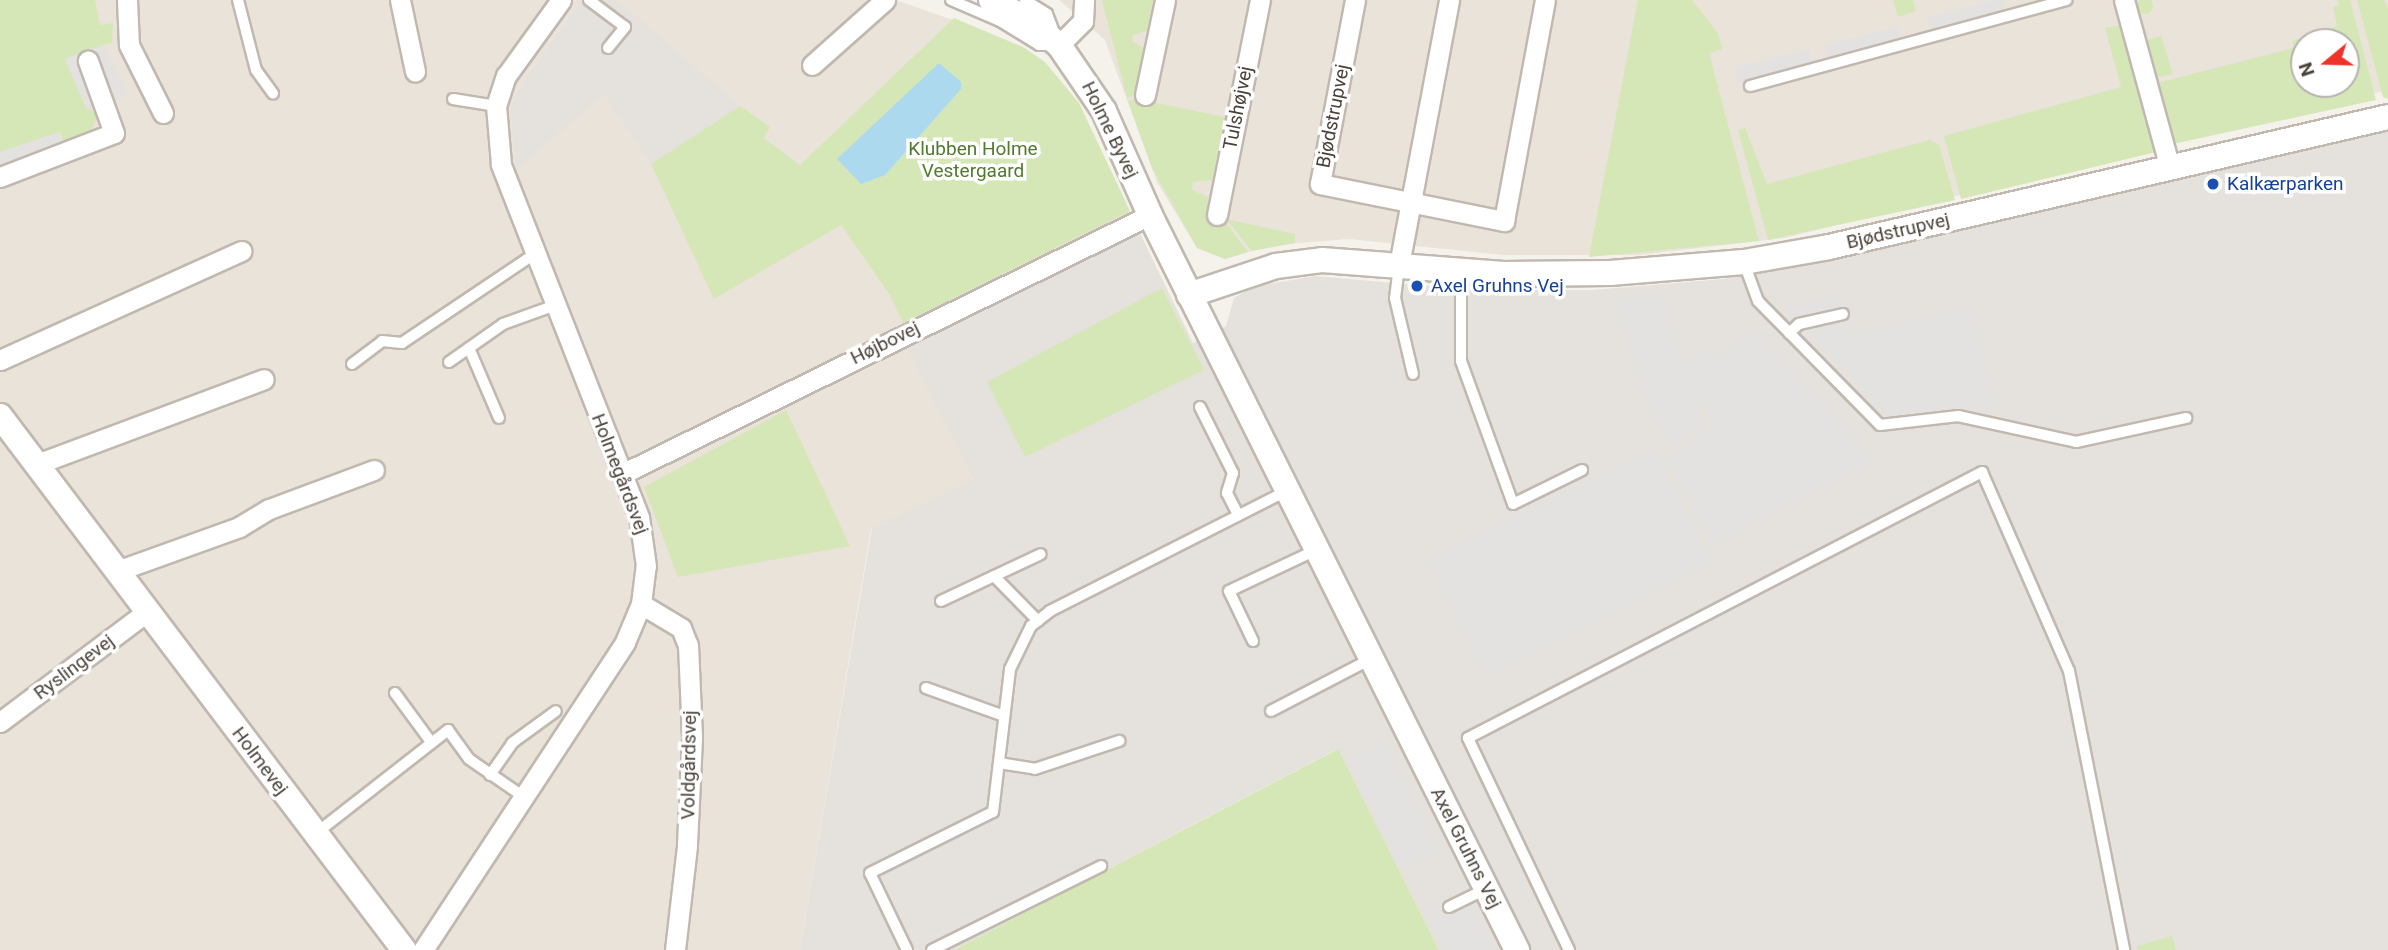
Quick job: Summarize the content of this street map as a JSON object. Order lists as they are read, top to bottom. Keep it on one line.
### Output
{"streets":{"street":["Tulshøjvej","Bjødstrupvej","Holme Byvej","Højbovej","Holmegårdsvej","Ryslingevej","Holmevej","Voldgårdsvej","Axel Gruhns Vej"]},"crossings":[["Bjødstrupvej","Holme Byvej"],["Bjødstrupvej","Axel Gruhns Vej"],["Holme Byvej","Højbovej"],["Holme Byvej","Axel Gruhns Vej"],["Højbovej","Holmegårdsvej"],["Holmegårdsvej","Voldgårdsvej"],["Ryslingevej","Holmevej"]],"parks":["Klubben Holme Vestergaard"],"places":["Kalkærparken","Axel Gruhns Vej"],"north":"left"}
